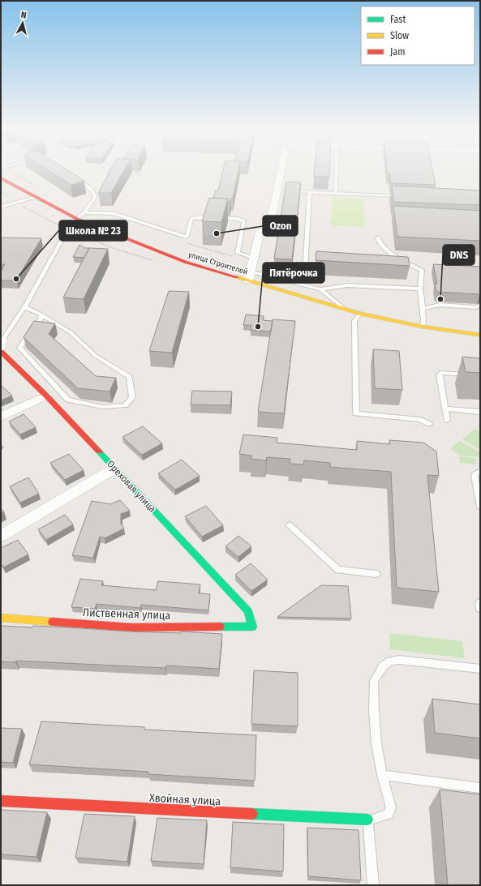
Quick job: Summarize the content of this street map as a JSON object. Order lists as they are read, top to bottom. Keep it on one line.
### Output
{"streets":{"street":["улица Строителей","Ореховая улица","Лиственная улица","Хвойная улица"]},"crossings":[["Ореховая улица","Лиственная улица"]],"places":["Ozon","Школа № 23","DNS","Пятёрочка"],"legend":["Fast","Slow","Jam"],"north":"top"}
